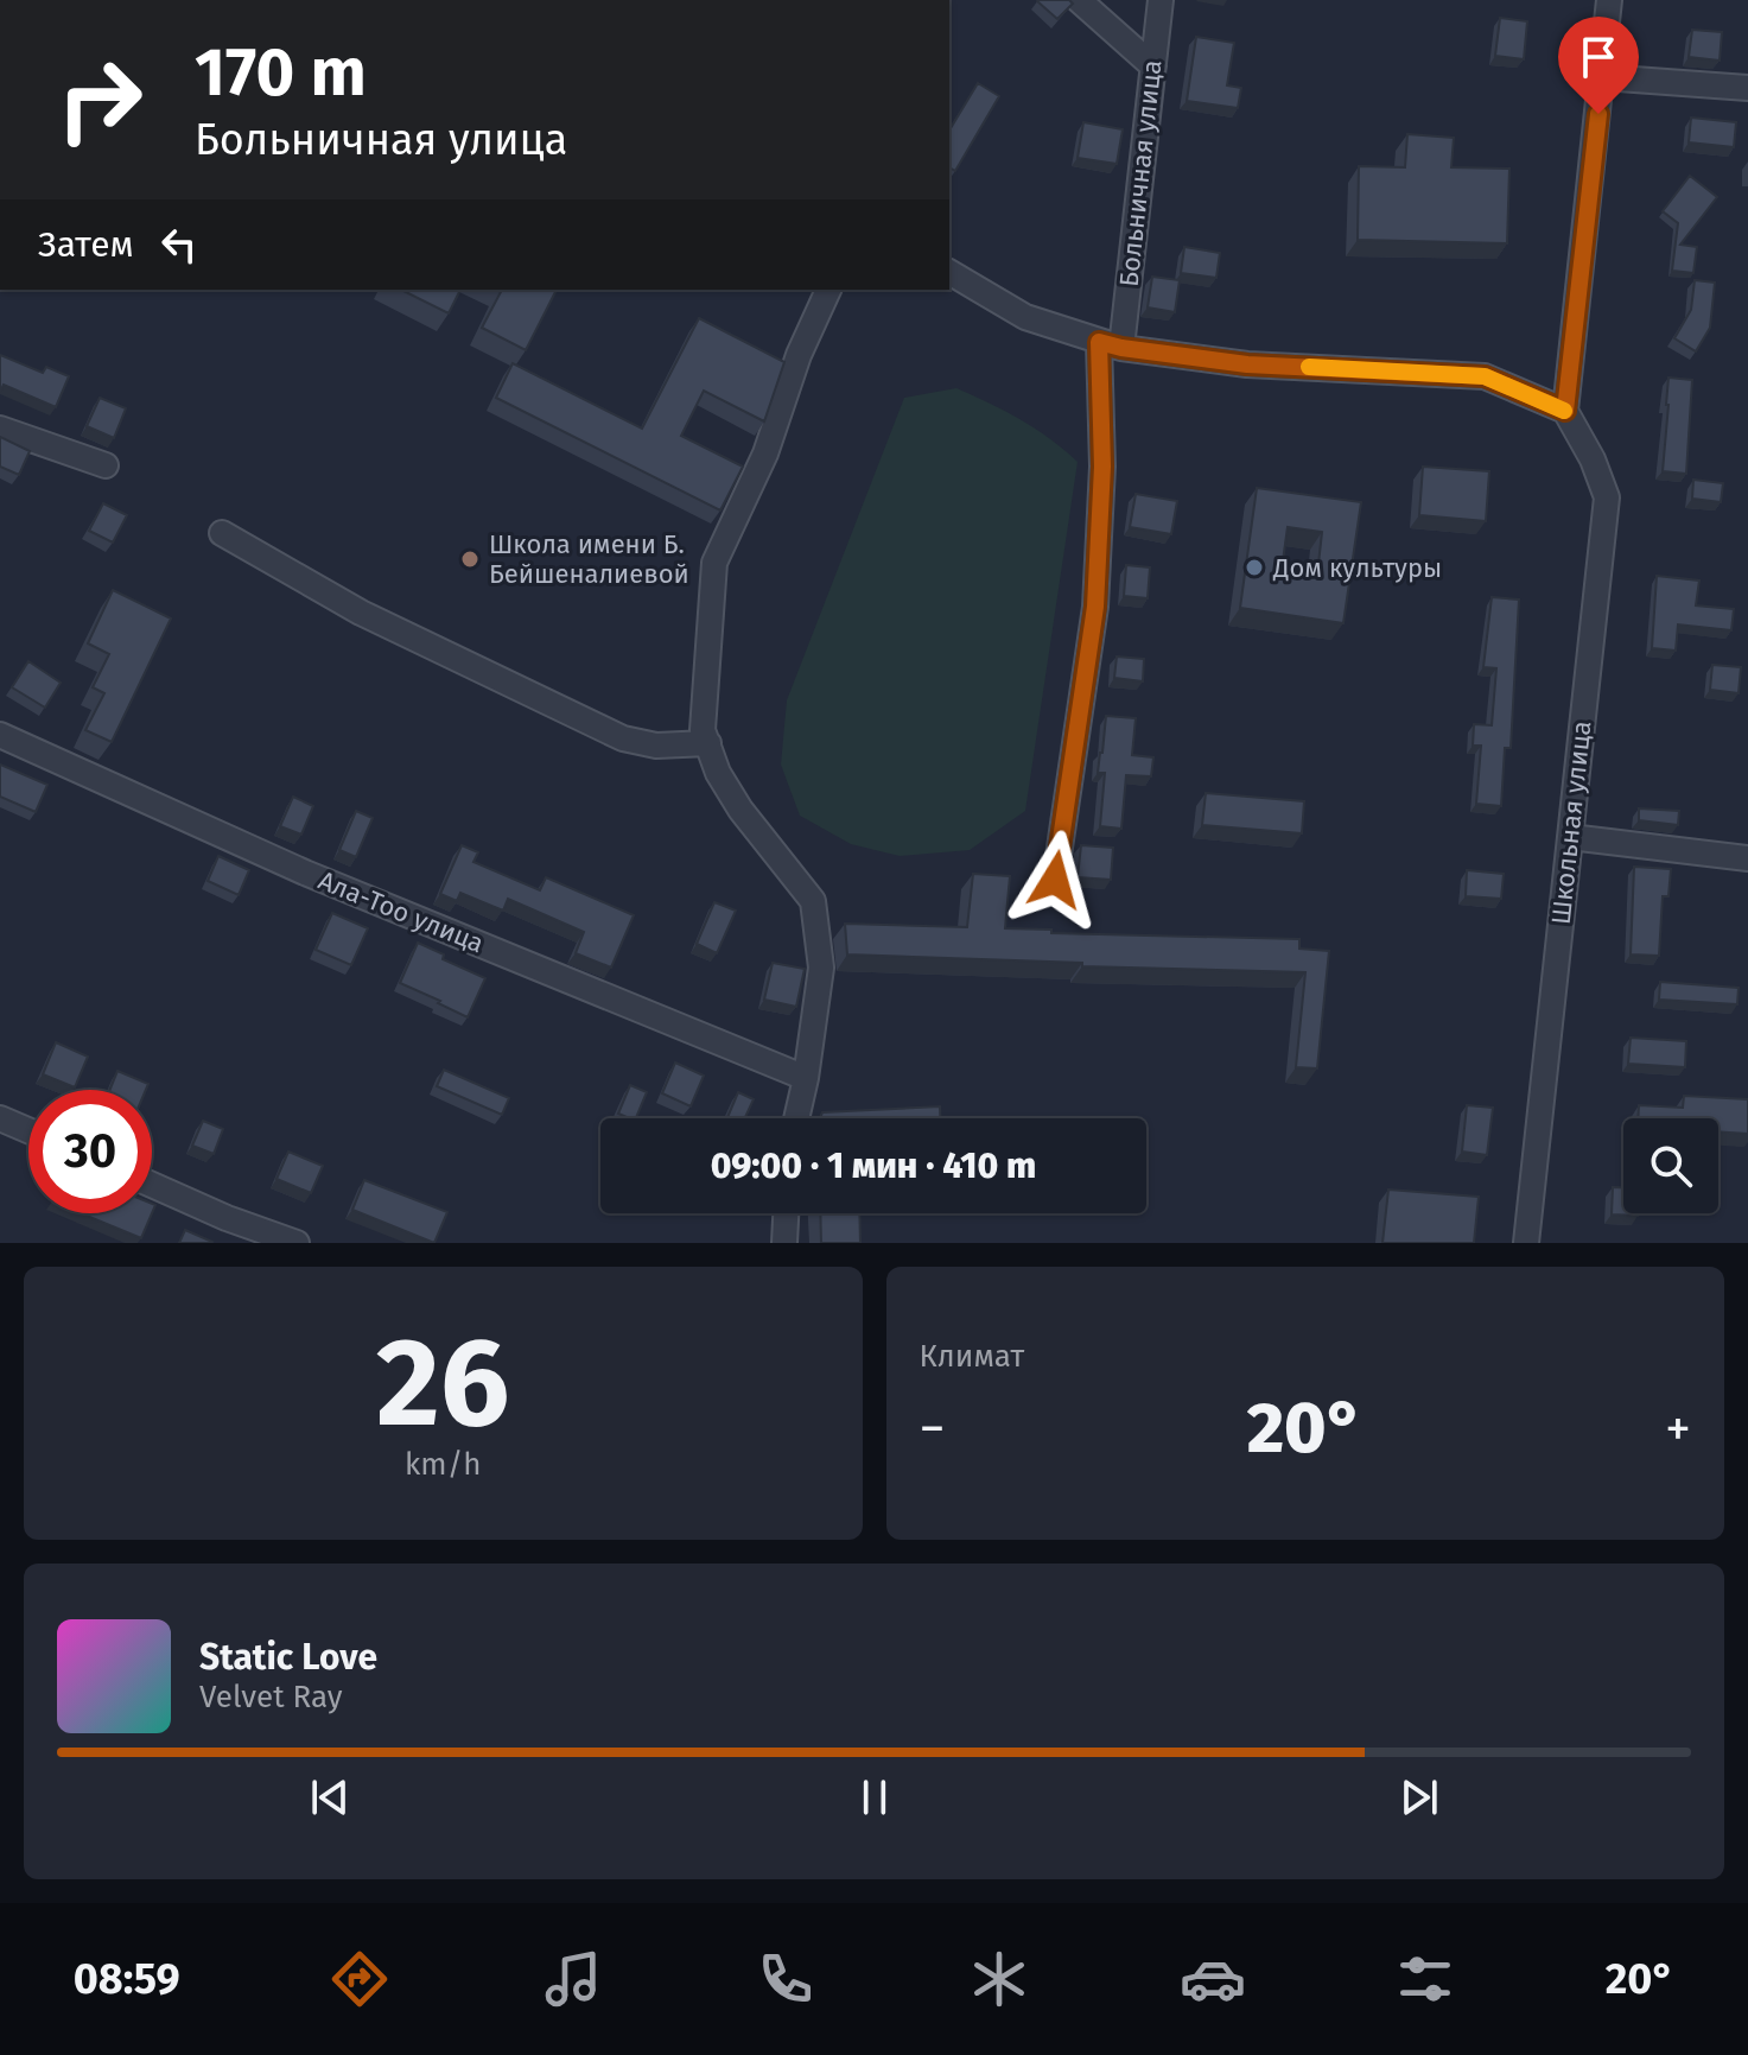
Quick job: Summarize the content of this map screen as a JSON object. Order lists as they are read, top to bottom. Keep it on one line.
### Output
{"streets":{"street":["Больничная улица","Школьная улица","Ала-Тоо улица"]},"places":["Школа имени Б. Бейшеналиевой","Дом культуры"],"page":{"turn":["170 m","Больничная улица"],"then":"Затем","limit":"30","trip":"09:00 · 1 мин · 410 m","tile":[["26","km/h"],"Климат"],"heat":["−","20°","+"],"song":["Static Love","Velvet Ray"],"tabs":["08:59","20°"]}}
